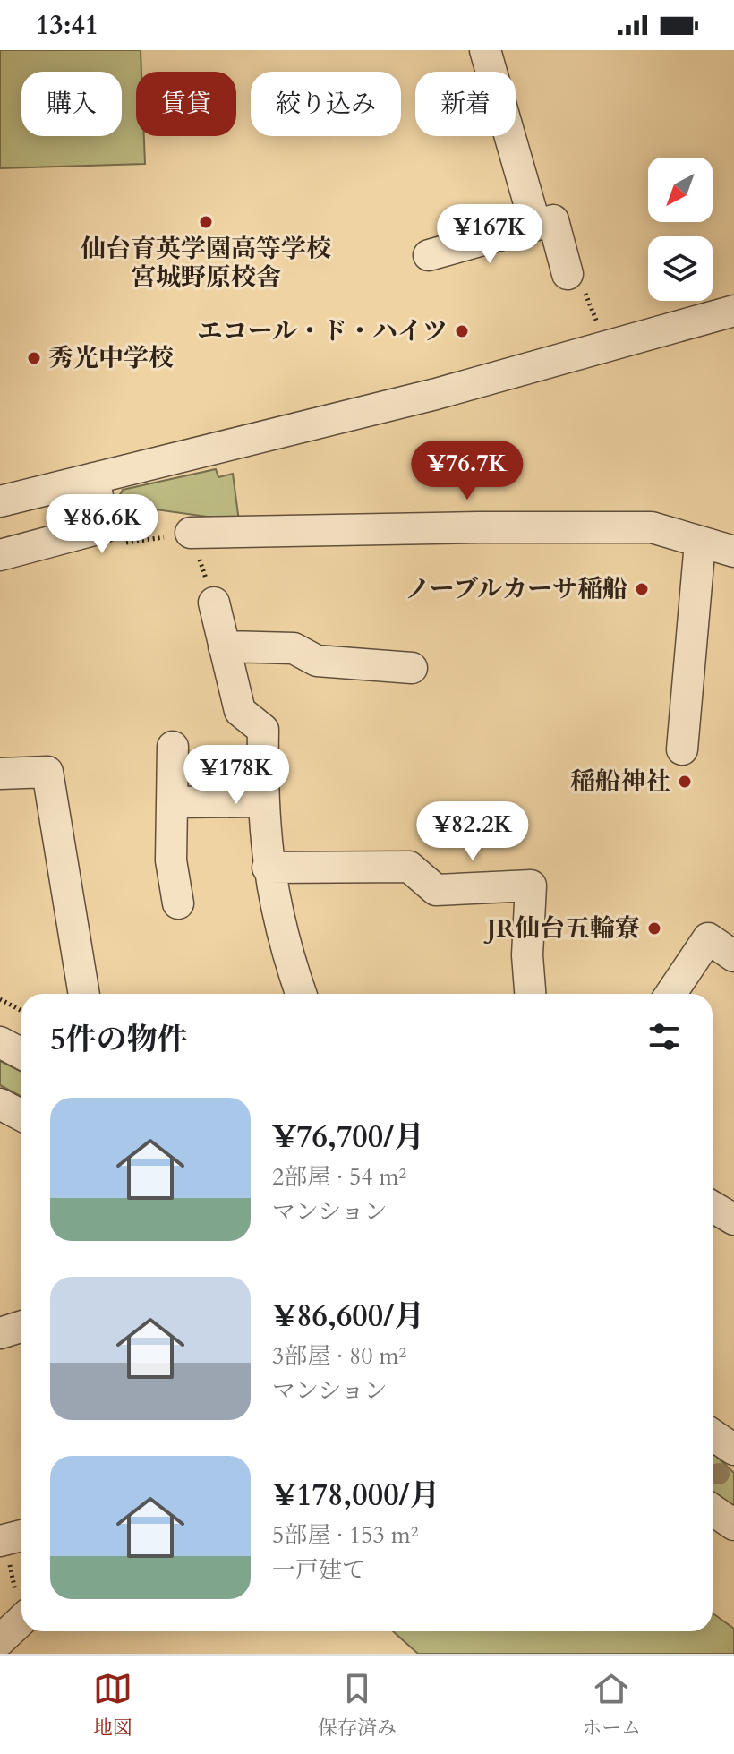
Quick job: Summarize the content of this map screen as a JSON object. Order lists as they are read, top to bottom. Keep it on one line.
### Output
{"places":["仙台育英学園高等学校 宮城野原校舎","エコール・ド・ハイツ","秀光中学校","ノーブルカーサ稲船","稲船神社","JR仙台五輪寮"],"north":"bottom left","page":{"status":"13:41","chip":["購入","賃貸","絞り込み","新着"],"price":["¥167K","¥76.7K","¥86.6K","¥178K","¥82.2K"],"heading":"5件の物件","list":[{"name":"¥76,700/月","note":"2部屋 · 54 m² · マンション"},{"name":"¥86,600/月","note":"3部屋 · 80 m² · マンション"},{"name":"¥178,000/月","note":"5部屋 · 153 m² · 一戸建て"}],"tabs":["地図","保存済み","ホーム"]}}
